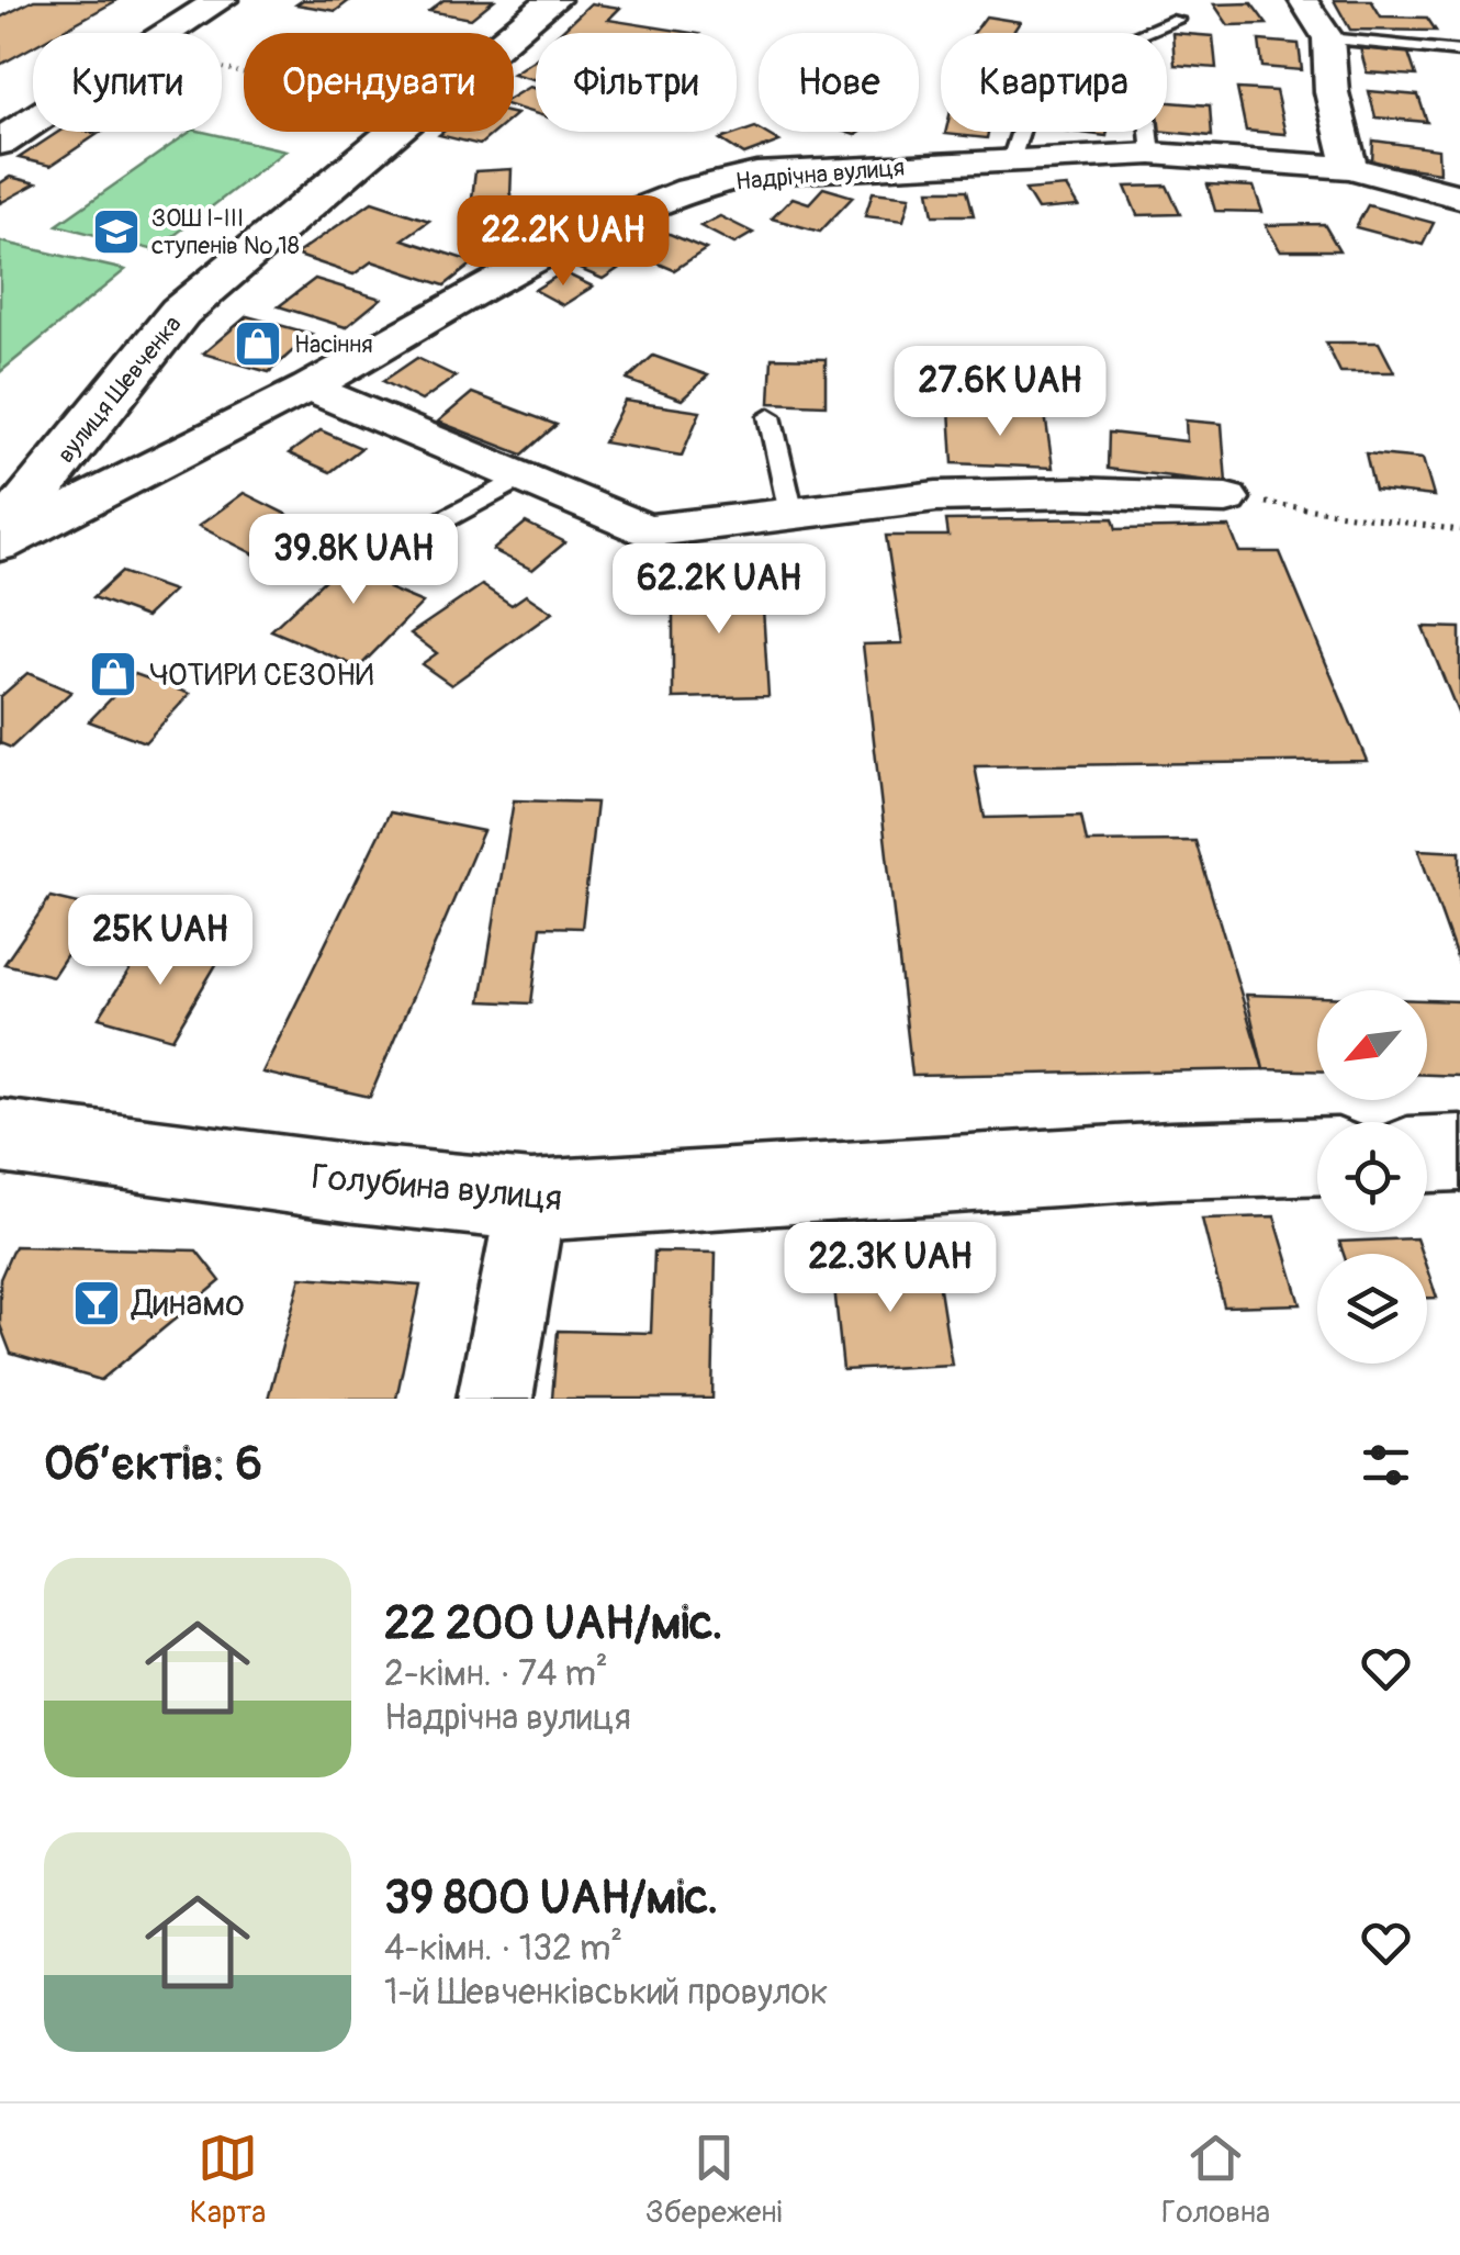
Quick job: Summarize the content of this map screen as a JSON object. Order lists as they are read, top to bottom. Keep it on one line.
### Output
{"streets":{"street":["Надрічна вулиця","вулиця Шевченка","Голубина вулиця"]},"crossings":[["Надрічна вулиця","вулиця Шевченка"]],"places":{"school or university":["ЗОШ І-ІІІ ступенів № 18"],"shop":["Насіння","ЧОТИРИ СЕЗОНИ"],"bar":["Динамо"]},"north":"bottom left","page":{"chip":["Купити","Орендувати","Фільтри","Нове","Квартира"],"price":["22.2K UAH","27.6K UAH","39.8K UAH","62.2K UAH","25K UAH","22.3K UAH"],"heading":"Об’єктів: 6","list":[{"name":"22 200 UAH/міс.","note":"2-кімн. · 74 m² · Надрічна вулиця"},{"name":"39 800 UAH/міс.","note":"4-кімн. · 132 m² · 1-й Шевченківський провулок"}],"tabs":["Карта","Збережені","Головна"]}}
